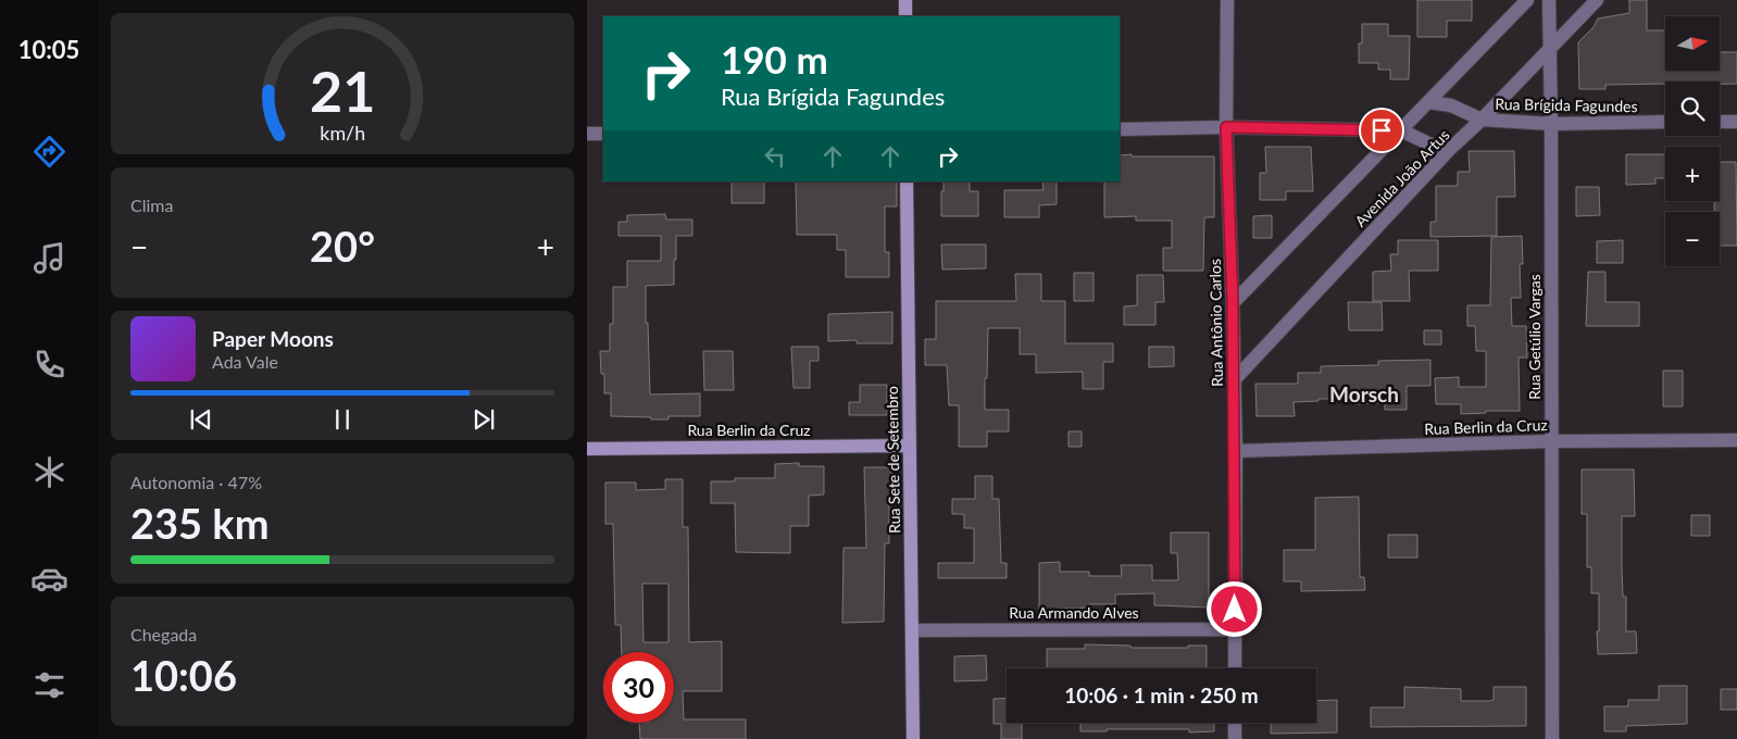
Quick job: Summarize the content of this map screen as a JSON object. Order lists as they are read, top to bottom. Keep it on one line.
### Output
{"streets":{"main road":["Rua Berlin da Cruz","Rua Sete de Setembro"],"street":["Rua Brígida Fagundes","Avenida João Artus","Rua Antônio Carlos","Rua Getúlio Vargas","Rua Armando Alves"]},"crossings":[["Rua Brígida Fagundes","Avenida João Artus"],["Rua Brígida Fagundes","Rua Getúlio Vargas"],["Avenida João Artus","Rua Antônio Carlos"],["Avenida João Artus","Rua Getúlio Vargas"],["Rua Antônio Carlos","Rua Berlin da Cruz"],["Rua Antônio Carlos","Rua Armando Alves"],["Rua Getúlio Vargas","Rua Berlin da Cruz"],["Rua Berlin da Cruz","Rua Sete de Setembro"],["Rua Sete de Setembro","Rua Armando Alves"]],"districts":["Morsch"],"north":"right","page":{"tabs":"10:05","map_buttons":["+","−"],"turn":["190 m","Rua Brígida Fagundes"],"tile":["Clima",["Autonomia · 47%","235 km"],["Chegada","10:06"]],"heat":["−","20°","+"],"song":["Paper Moons","Ada Vale"],"limit":"30","trip":"10:06 · 1 min · 250 m","gauge":["21","km/h"]}}
